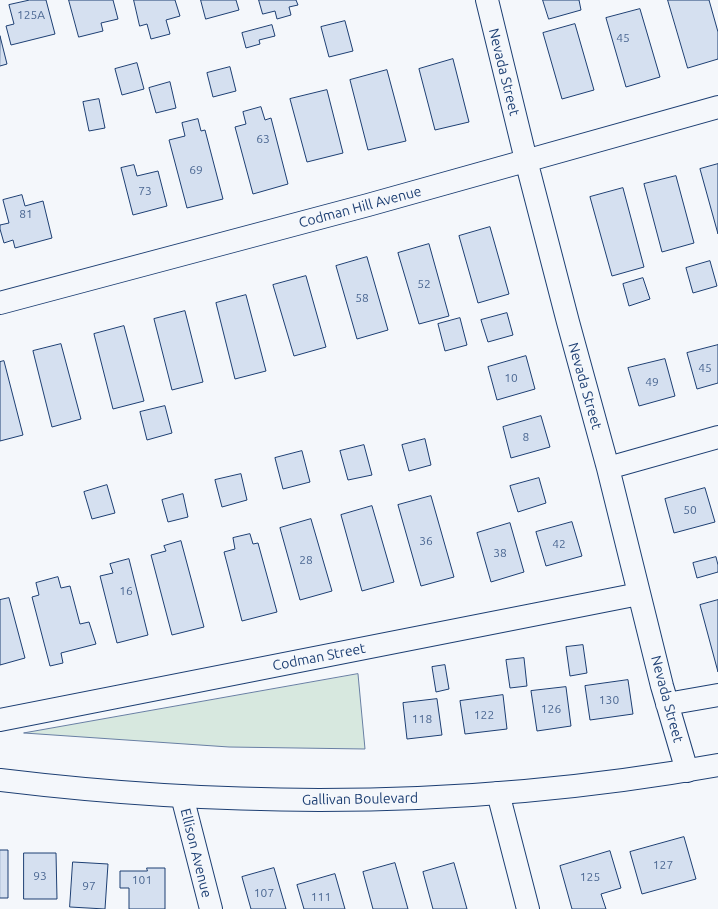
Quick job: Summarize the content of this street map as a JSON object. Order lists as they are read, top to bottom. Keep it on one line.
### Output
{"streets":{"main road":["Nevada Street","Codman Hill Avenue","Codman Street","Gallivan Boulevard","Ellison Avenue"]},"crossings":[["Nevada Street","Codman Hill Avenue"],["Nevada Street","Codman Street"],["Nevada Street","Gallivan Boulevard"],["Gallivan Boulevard","Ellison Avenue"]],"house_numbers":["125A","45","63","69","73","81","52","58","45","10","49","8","50","36","42","38","28","16","130","126","122","118","127","93","125","101","97","107","111"]}
